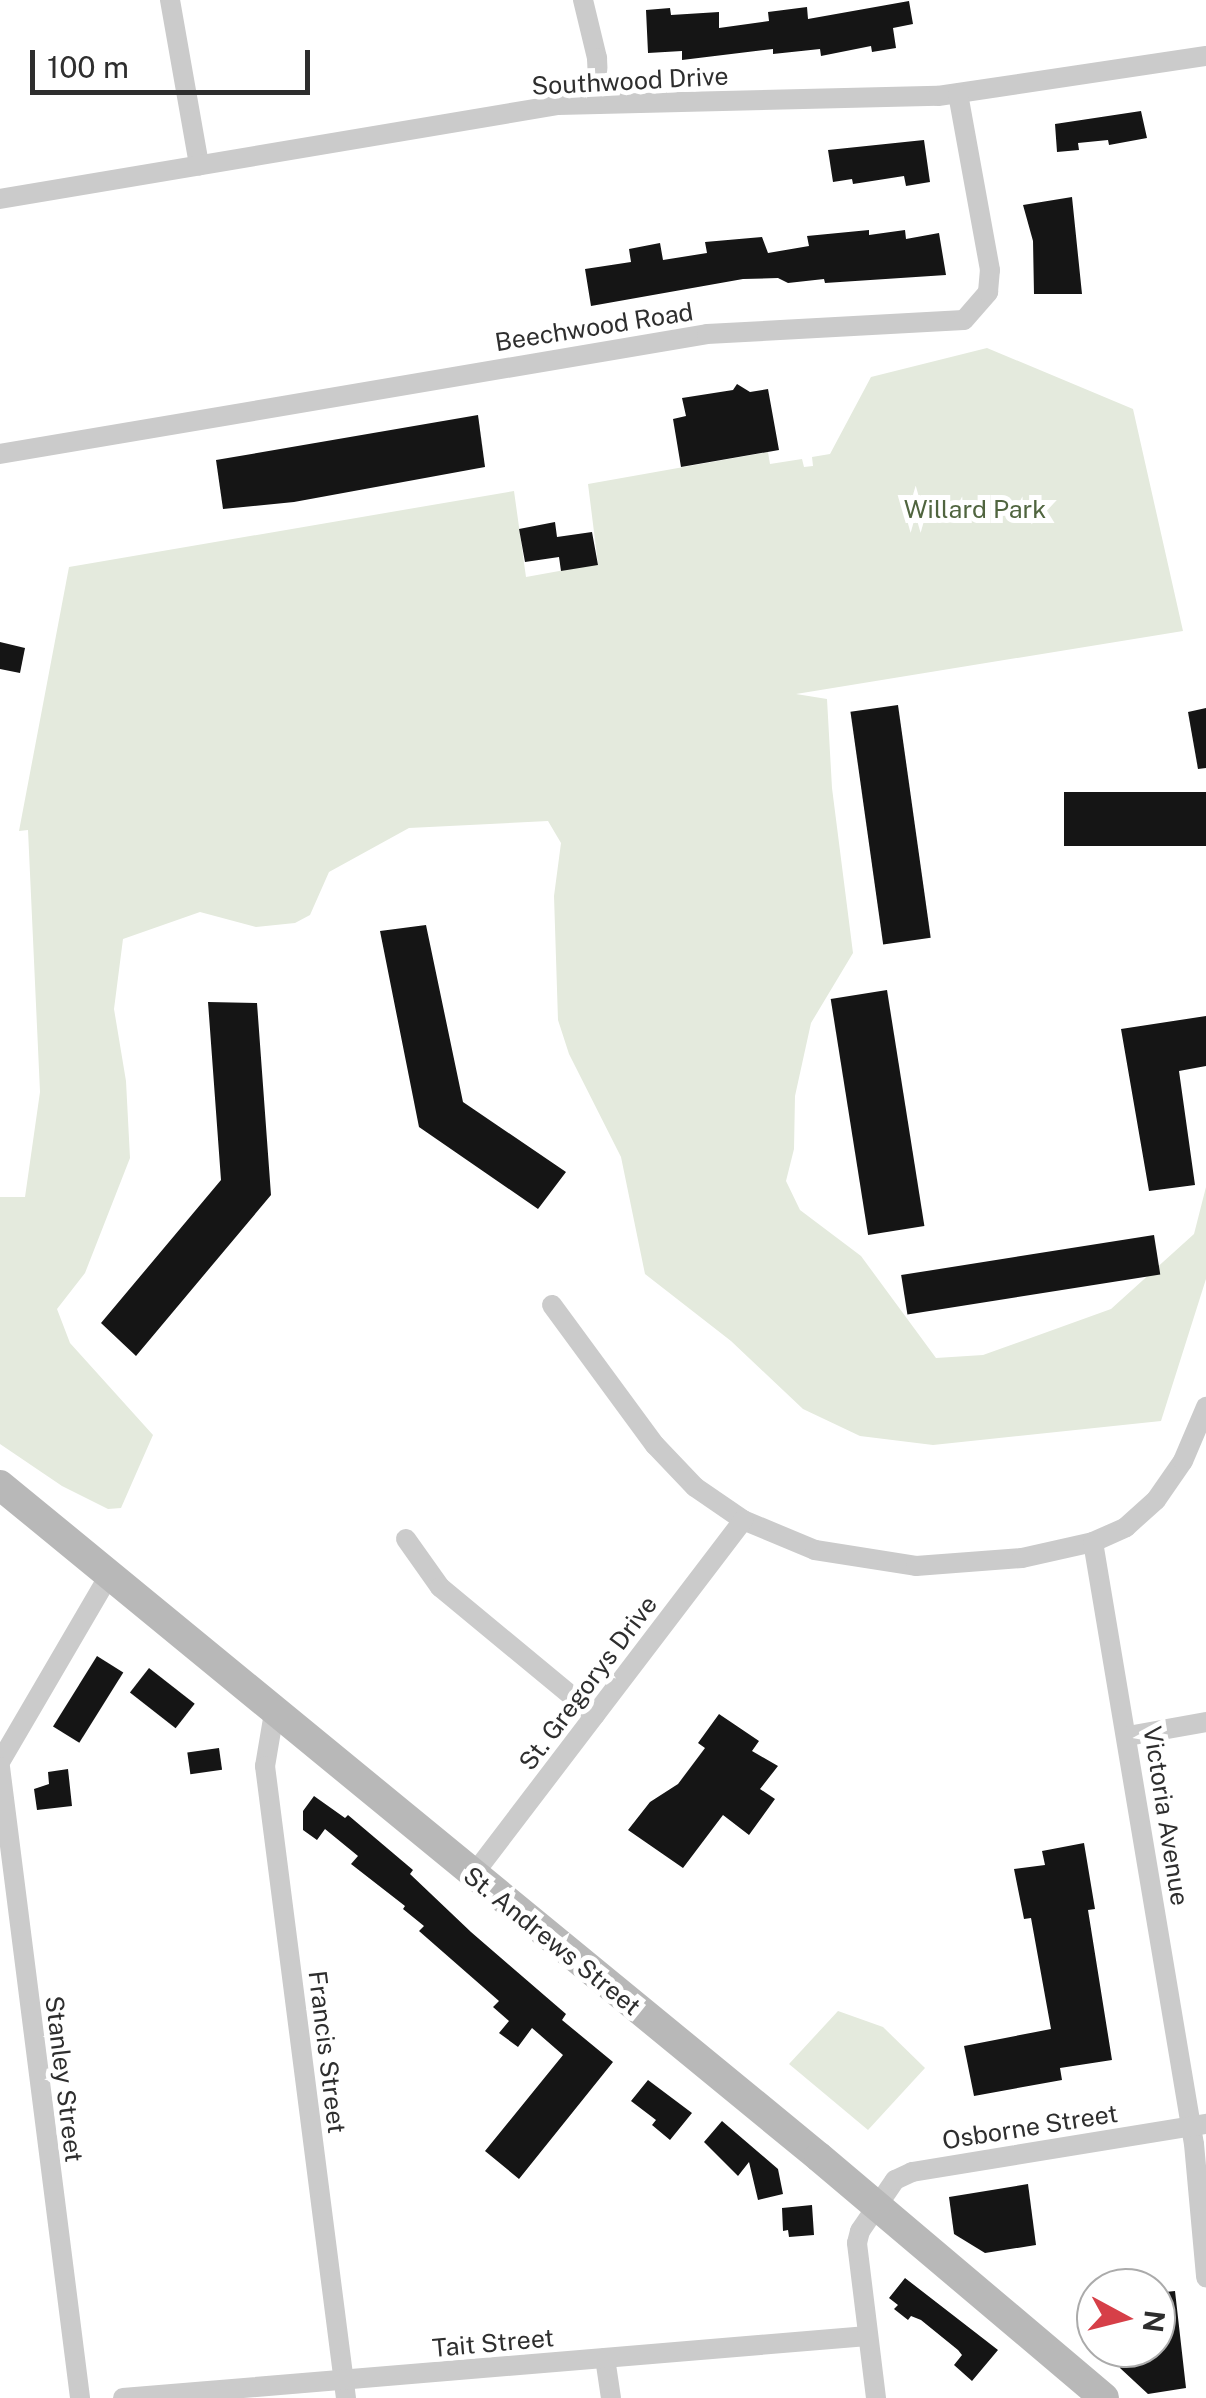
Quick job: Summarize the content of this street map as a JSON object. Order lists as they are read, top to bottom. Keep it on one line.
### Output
{"streets":{"main road":["St. Andrews Street"],"street":["Southwood Drive","Beechwood Road","St. Gregorys Drive","Victoria Avenue","Francis Street","Stanley Street","Osborne Street","Tait Street"]},"crossings":[["Southwood Drive","Beechwood Road"],["St. Gregorys Drive","St. Andrews Street"],["Victoria Avenue","Osborne Street"],["St. Andrews Street","Francis Street"],["St. Andrews Street","Stanley Street"],["St. Andrews Street","Osborne Street"],["Francis Street","Tait Street"]],"parks":["Willard Park"],"scale_bar":"100 m","north":"right"}
